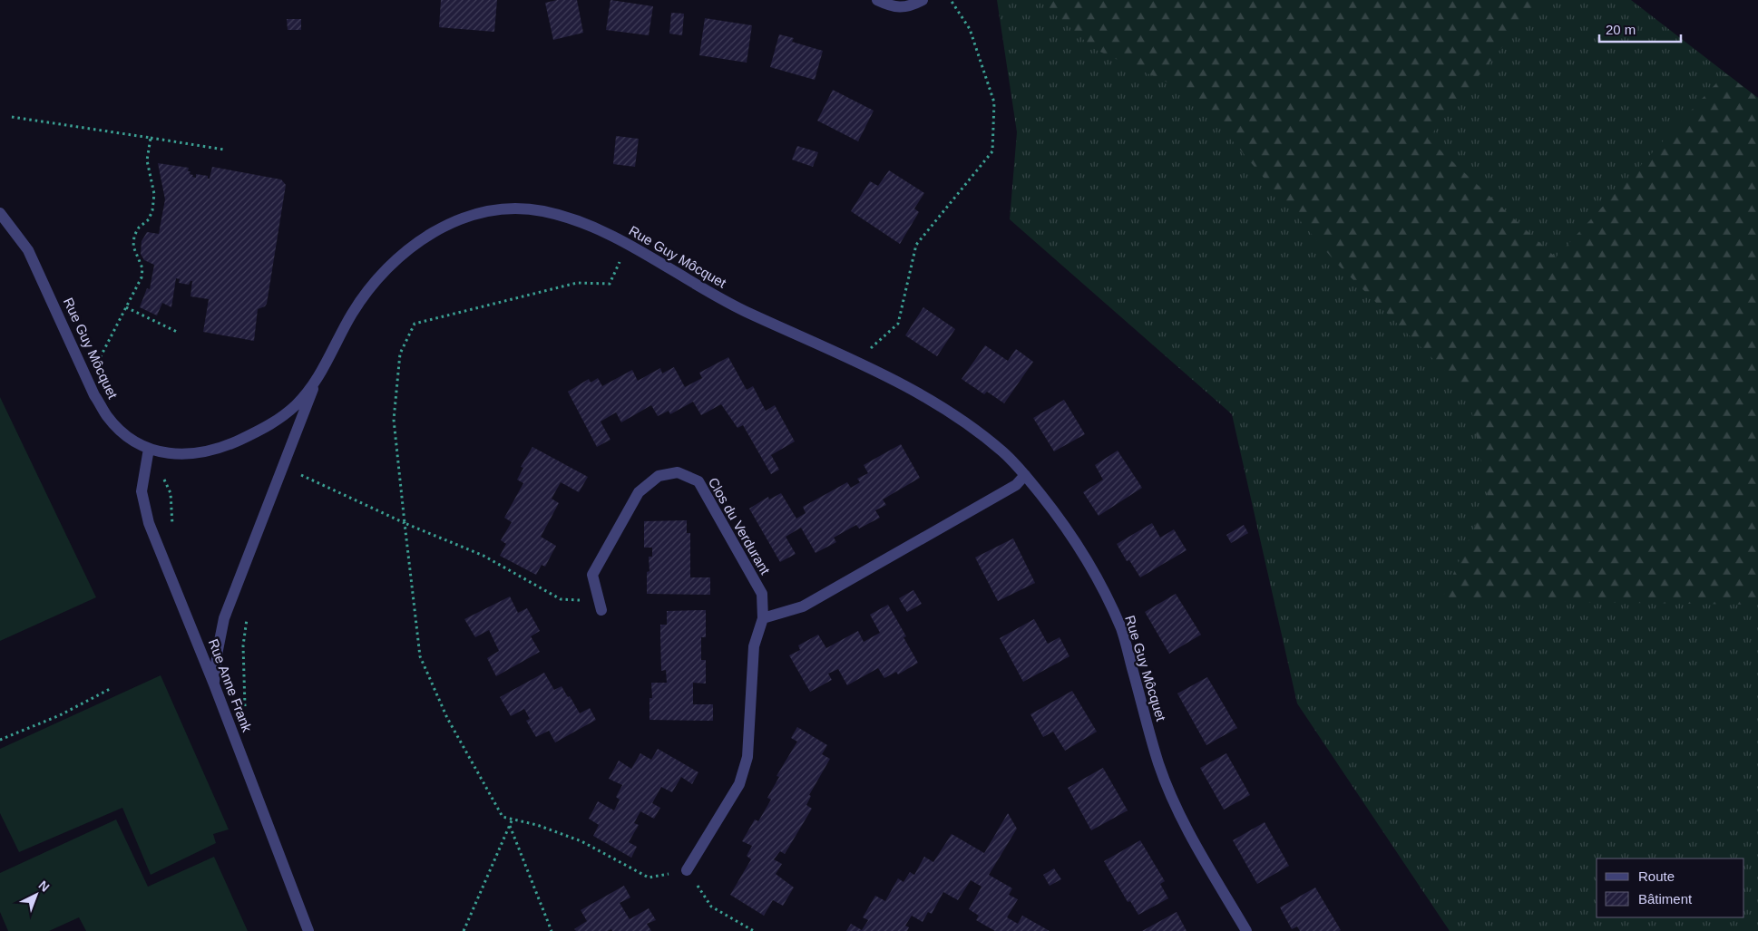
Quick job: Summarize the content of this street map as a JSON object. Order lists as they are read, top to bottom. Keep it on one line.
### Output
{"streets":{"street":["Rue Guy Môcquet","Clos du Verdurant","Rue Anne Frank"]},"crossings":[["Rue Guy Môcquet","Rue Anne Frank"]],"legend":["Route","Bâtiment"],"scale_bar":"20 m","north":"top right"}
